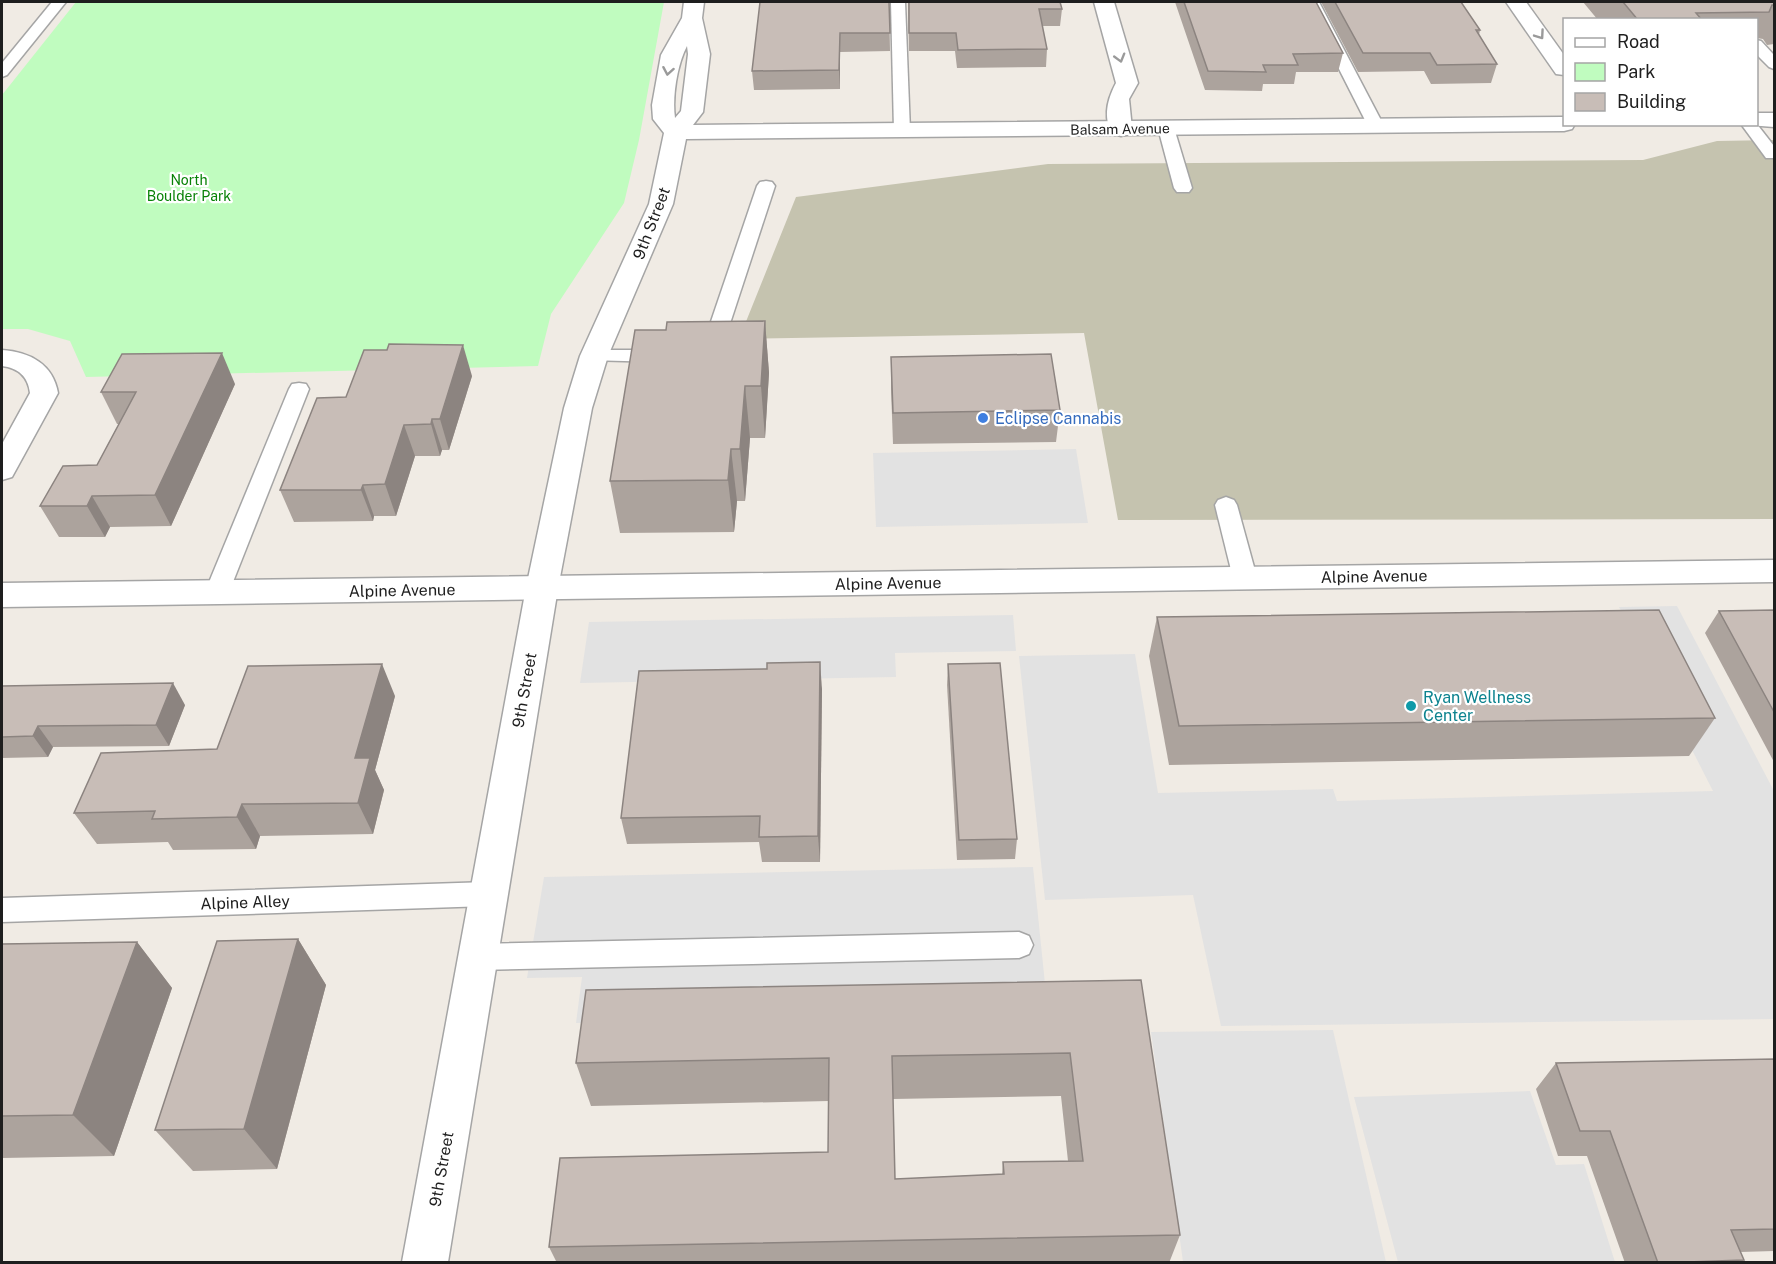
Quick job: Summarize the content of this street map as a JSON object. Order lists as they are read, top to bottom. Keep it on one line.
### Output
{"streets":{"street":["Balsam Avenue","9th Street","Alpine Avenue"],"lane":["Alpine Alley"]},"crossings":[["Balsam Avenue","9th Street"],["9th Street","Alpine Avenue"],["9th Street","Alpine Alley"]],"parks":["North Boulder Park"],"places":["Eclipse Cannabis","Ryan Wellness Center"],"legend":["Road","Park","Building"]}
